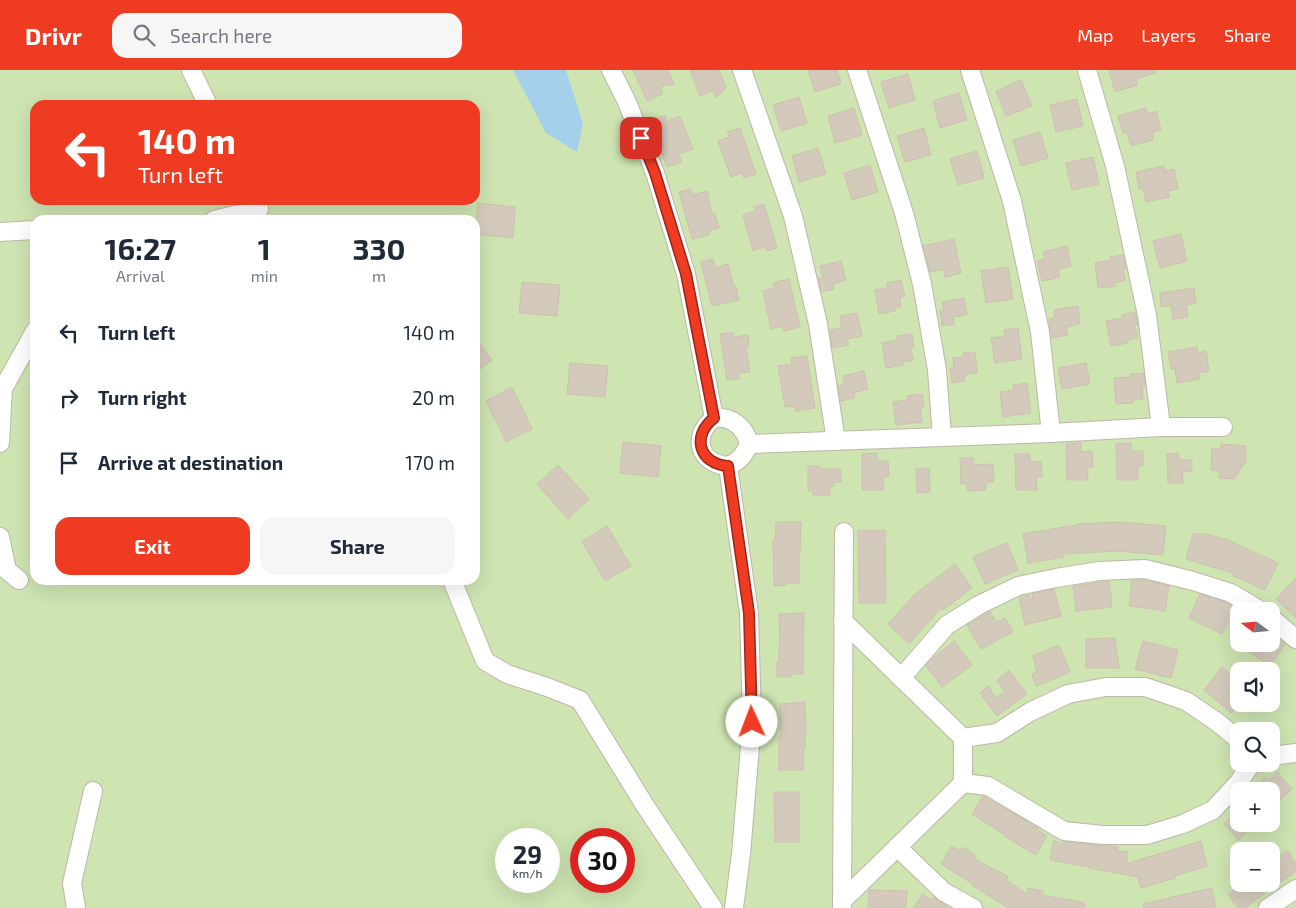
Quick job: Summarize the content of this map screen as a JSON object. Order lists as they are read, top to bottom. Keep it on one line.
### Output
{"north":"left","page":{"header":"Drivr","search":"Search here","nav":["Map","Layers","Share"],"turn":["140 m","Turn left"],"eta":["16:27","Arrival","1","min","330","m"],"list":[{"name":"Turn left","value":"140 m"},{"name":"Turn right","value":"20 m"},{"name":"Arrive at destination","value":"170 m"}],"buttons":["Exit","Share"],"map_buttons":["+","−"],"speed":"29 km/h","limit":"30"}}
